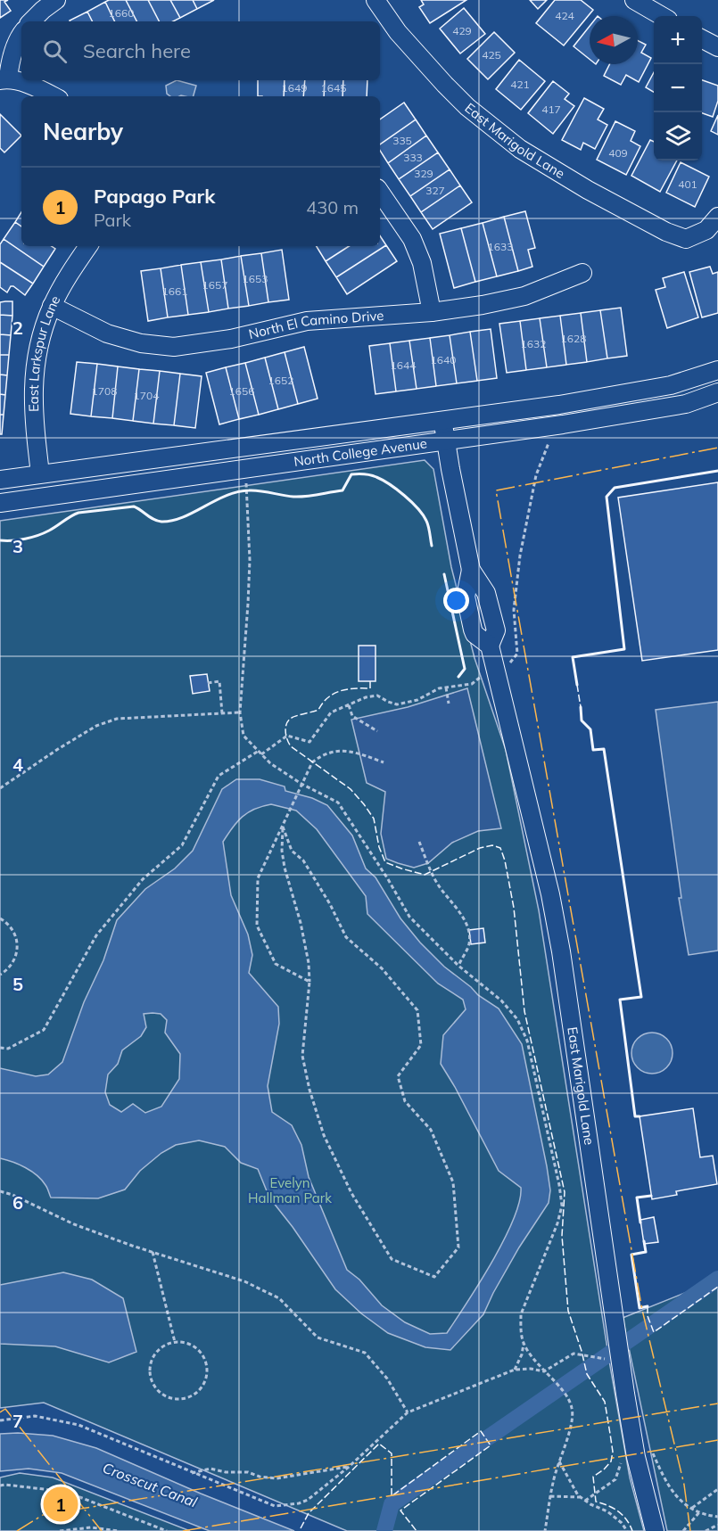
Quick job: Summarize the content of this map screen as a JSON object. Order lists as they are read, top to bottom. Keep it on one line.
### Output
{"streets":{"street":["East Marigold Lane","North El Camino Drive","East Larkspur Lane","North College Avenue"]},"crossings":[["East Marigold Lane","North College Avenue"],["North El Camino Drive","East Larkspur Lane"],["East Larkspur Lane","North College Avenue"]],"water":["Crosscut Canal"],"parks":["Evelyn Hallman Park"],"house_numbers":["1660","424","429","425","421","1649","1645","417","335","409","333","329","401","327","1633","1653","1657","1661","1628","1632","1640","1644","1652","1708","1656","1704"],"north":"left","page":{"map_buttons":["+","−"],"search":"Search here","heading":"Nearby","list":[{"mark":"1","name":"Papago Park","note":"Park","value":"430 m"}],"pins":"1"},"grid":{"rows":["2","3","4","5","6","7"]}}
